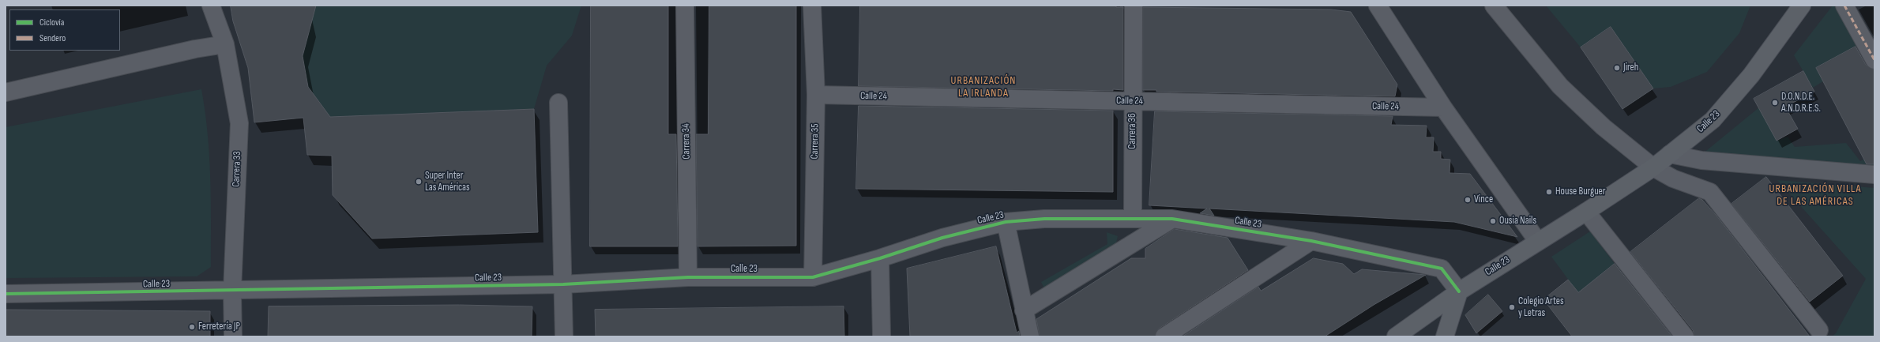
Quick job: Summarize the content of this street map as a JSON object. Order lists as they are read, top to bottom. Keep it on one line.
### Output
{"streets":{"main road":["Calle 23"],"street":["Calle 24","Carrera 36","Carrera 34","Carrera 35","Carrera 33"]},"crossings":[["Calle 24","Carrera 36"],["Calle 24","Carrera 35"],["Calle 23","Carrera 36"],["Calle 23","Carrera 34"],["Calle 23","Carrera 35"],["Calle 23","Carrera 33"]],"districts":["URBANIZACIÓN LA IRLANDA","URBANIZACIÓN VILLA DE LAS AMÉRICAS"],"places":["Jireh","D.O.N.D.E. A.N.D.R.E.S.","Super Inter Las Américas","House Burguer","Vince","Ousia Nails","Colegio Artes y Letras","Ferretería JP"],"legend":["Ciclovía","Sendero"]}
